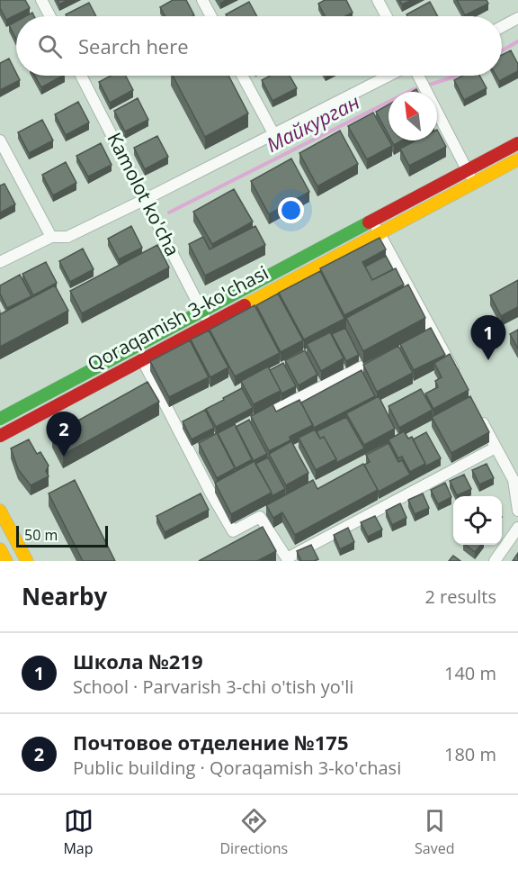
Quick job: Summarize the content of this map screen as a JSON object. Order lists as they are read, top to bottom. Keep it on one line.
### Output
{"streets":{"main road":["Qoraqamish 3-ko'chasi"],"street":["Kamolot ko'cha"]},"crossings":[["Kamolot ko'cha","Qoraqamish 3-ko'chasi"]],"water":["Майкурган"],"scale_bar":"50 m","north":"top left","page":{"search":"Search here","pins":["1","2"],"scale":"50 m","heading":["Nearby","2 results"],"list":[{"mark":"1","name":"Школа №219","note":"School · Parvarish 3-chi o'tish yo'li","value":"140 m"},{"mark":"2","name":"Почтовое отделение №175","note":"Public building · Qoraqamish 3-ko'chasi","value":"180 m"}],"nav":["Map","Directions","Saved"]}}
